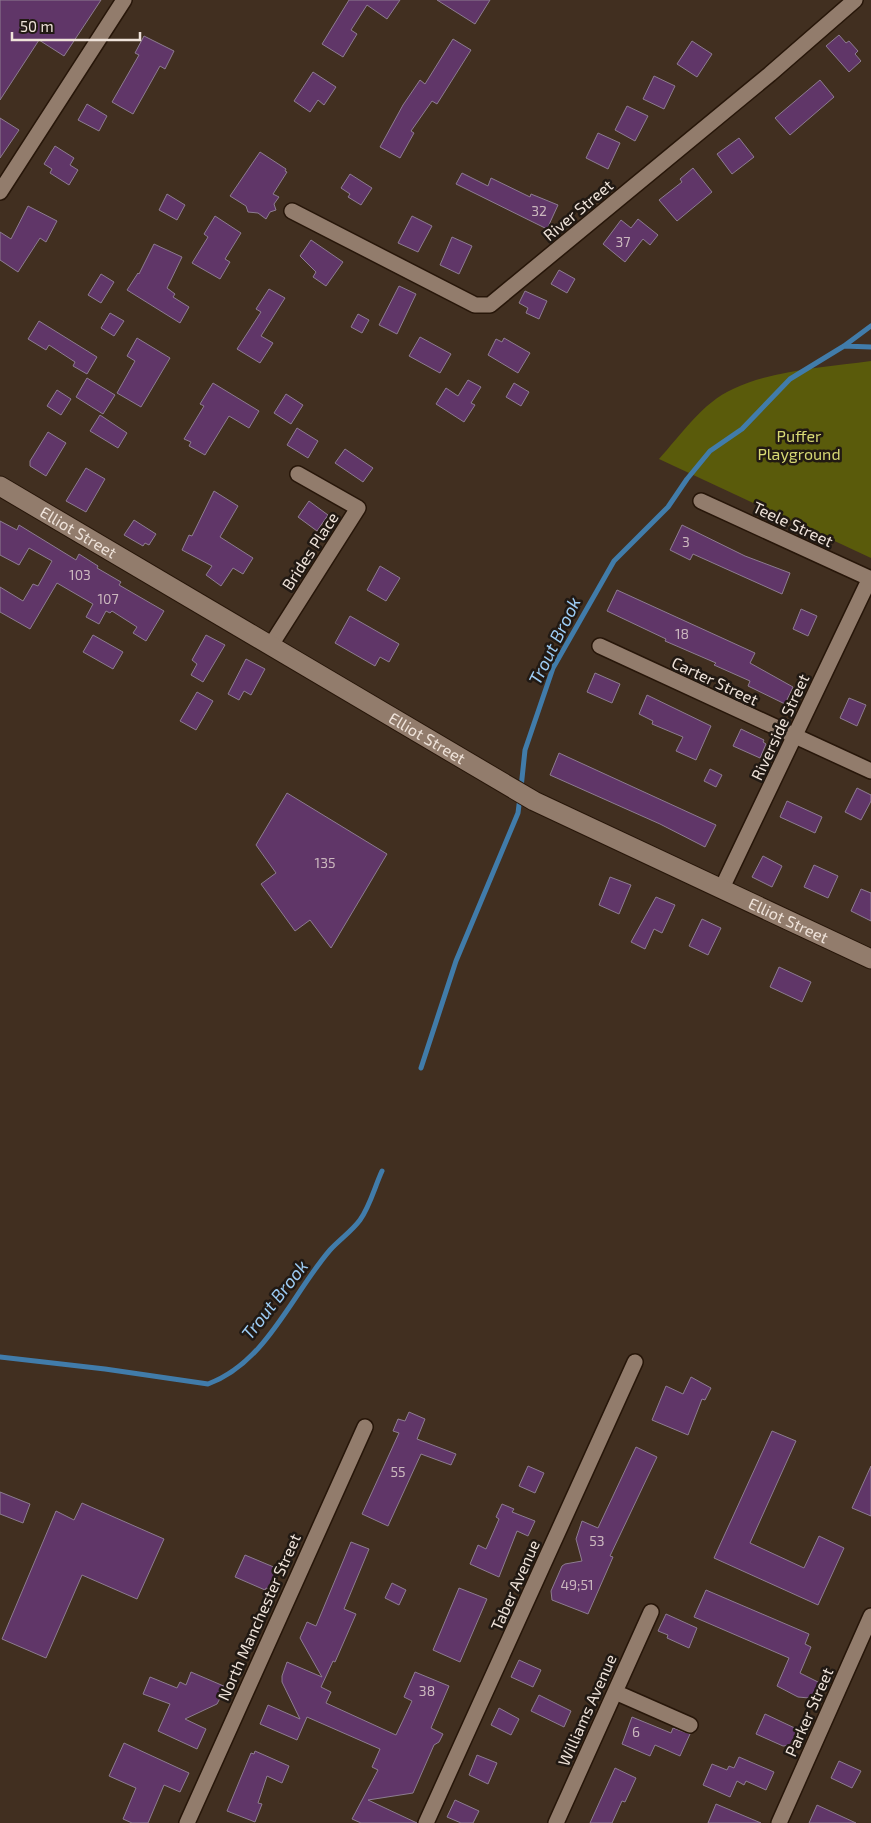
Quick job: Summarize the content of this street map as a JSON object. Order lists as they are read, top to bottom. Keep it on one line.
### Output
{"streets":{"street":["River Street","Teele Street","Elliot Street","Brides Place","Carter Street","Riverside Street","Taber Avenue","North Manchester Street","Williams Avenue","Parker Street"]},"crossings":[["Teele Street","Riverside Street"],["Elliot Street","Brides Place"],["Elliot Street","Riverside Street"],["Carter Street","Riverside Street"]],"water":["Trout Brook"],"parks":["Puffer Playground"],"house_numbers":["32","37","3","103","107","18","135","55","53","49;51","38","6"],"scale_bar":"50 m"}
